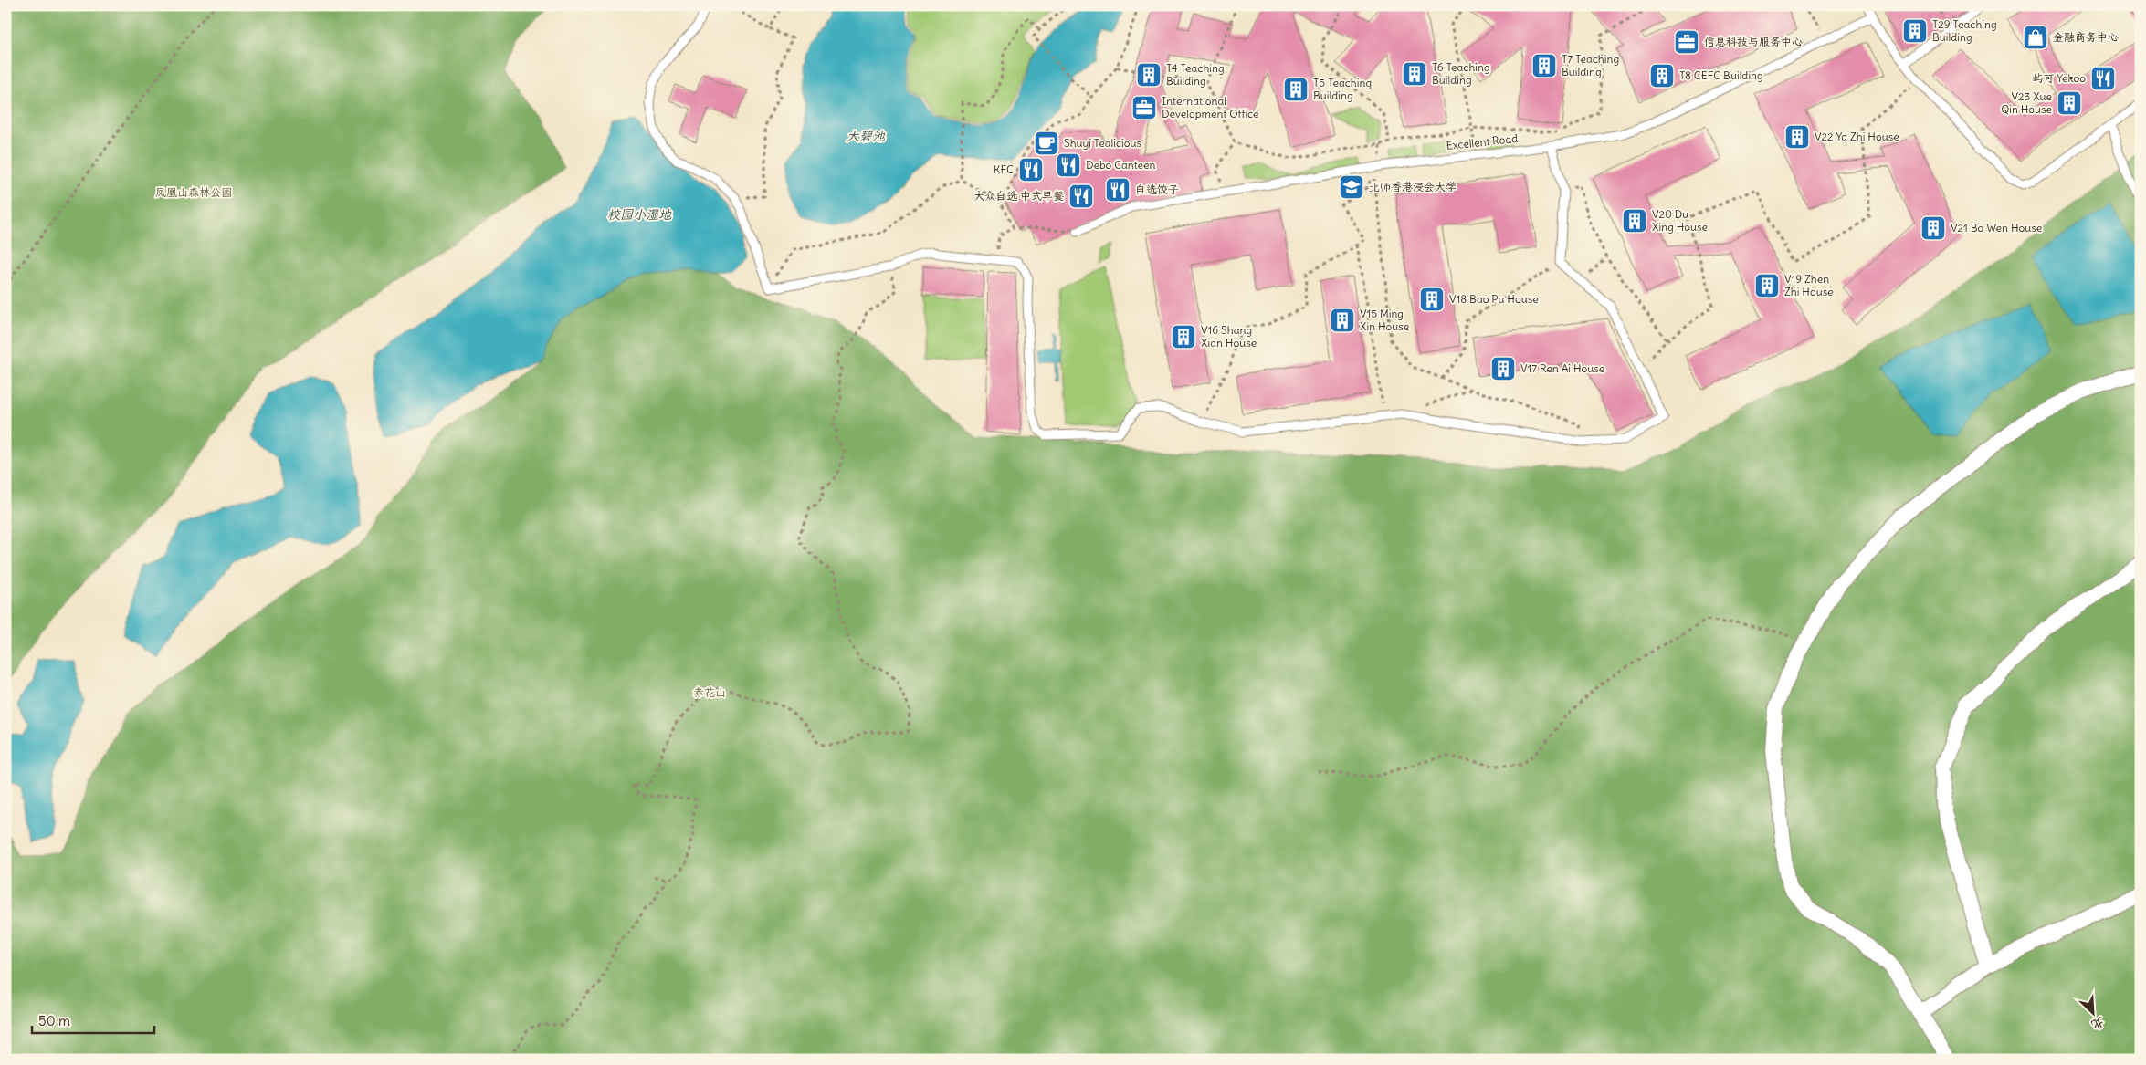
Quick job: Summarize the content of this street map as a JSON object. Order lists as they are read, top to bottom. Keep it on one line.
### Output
{"streets":{"lane":["Excellent Road"]},"water":["大碧池","校园小湿地"],"parks":["凤凰山森林公园","赤花山"],"places":{"building":["T29 Teaching Building","T7 Teaching Building","T6 Teaching Building","T4 Teaching Building","T8 CEFC Building","T5 Teaching Building","V23 Xue Qin House","V22 Ya Zhi House","V20 Du Xing House","V21 Bo Wen House","V19 Zhen Zhi House","V18 Bao Pu House","V15 Ming Xin House","V16 Shang Xian House","V17 Ren Ai House"],"shop":["金融商务中心"],"office":["信息科技与服务中心","International Development Office"],"restaurant":["屿可 Yekoo","Debo Canteen","KFC","自选饺子","大众自选 中式早餐"],"cafe":["Shuyi Tealicious"],"school or university":["北师香港浸会大学"]},"scale_bar":"50 m","north":"bottom right"}
